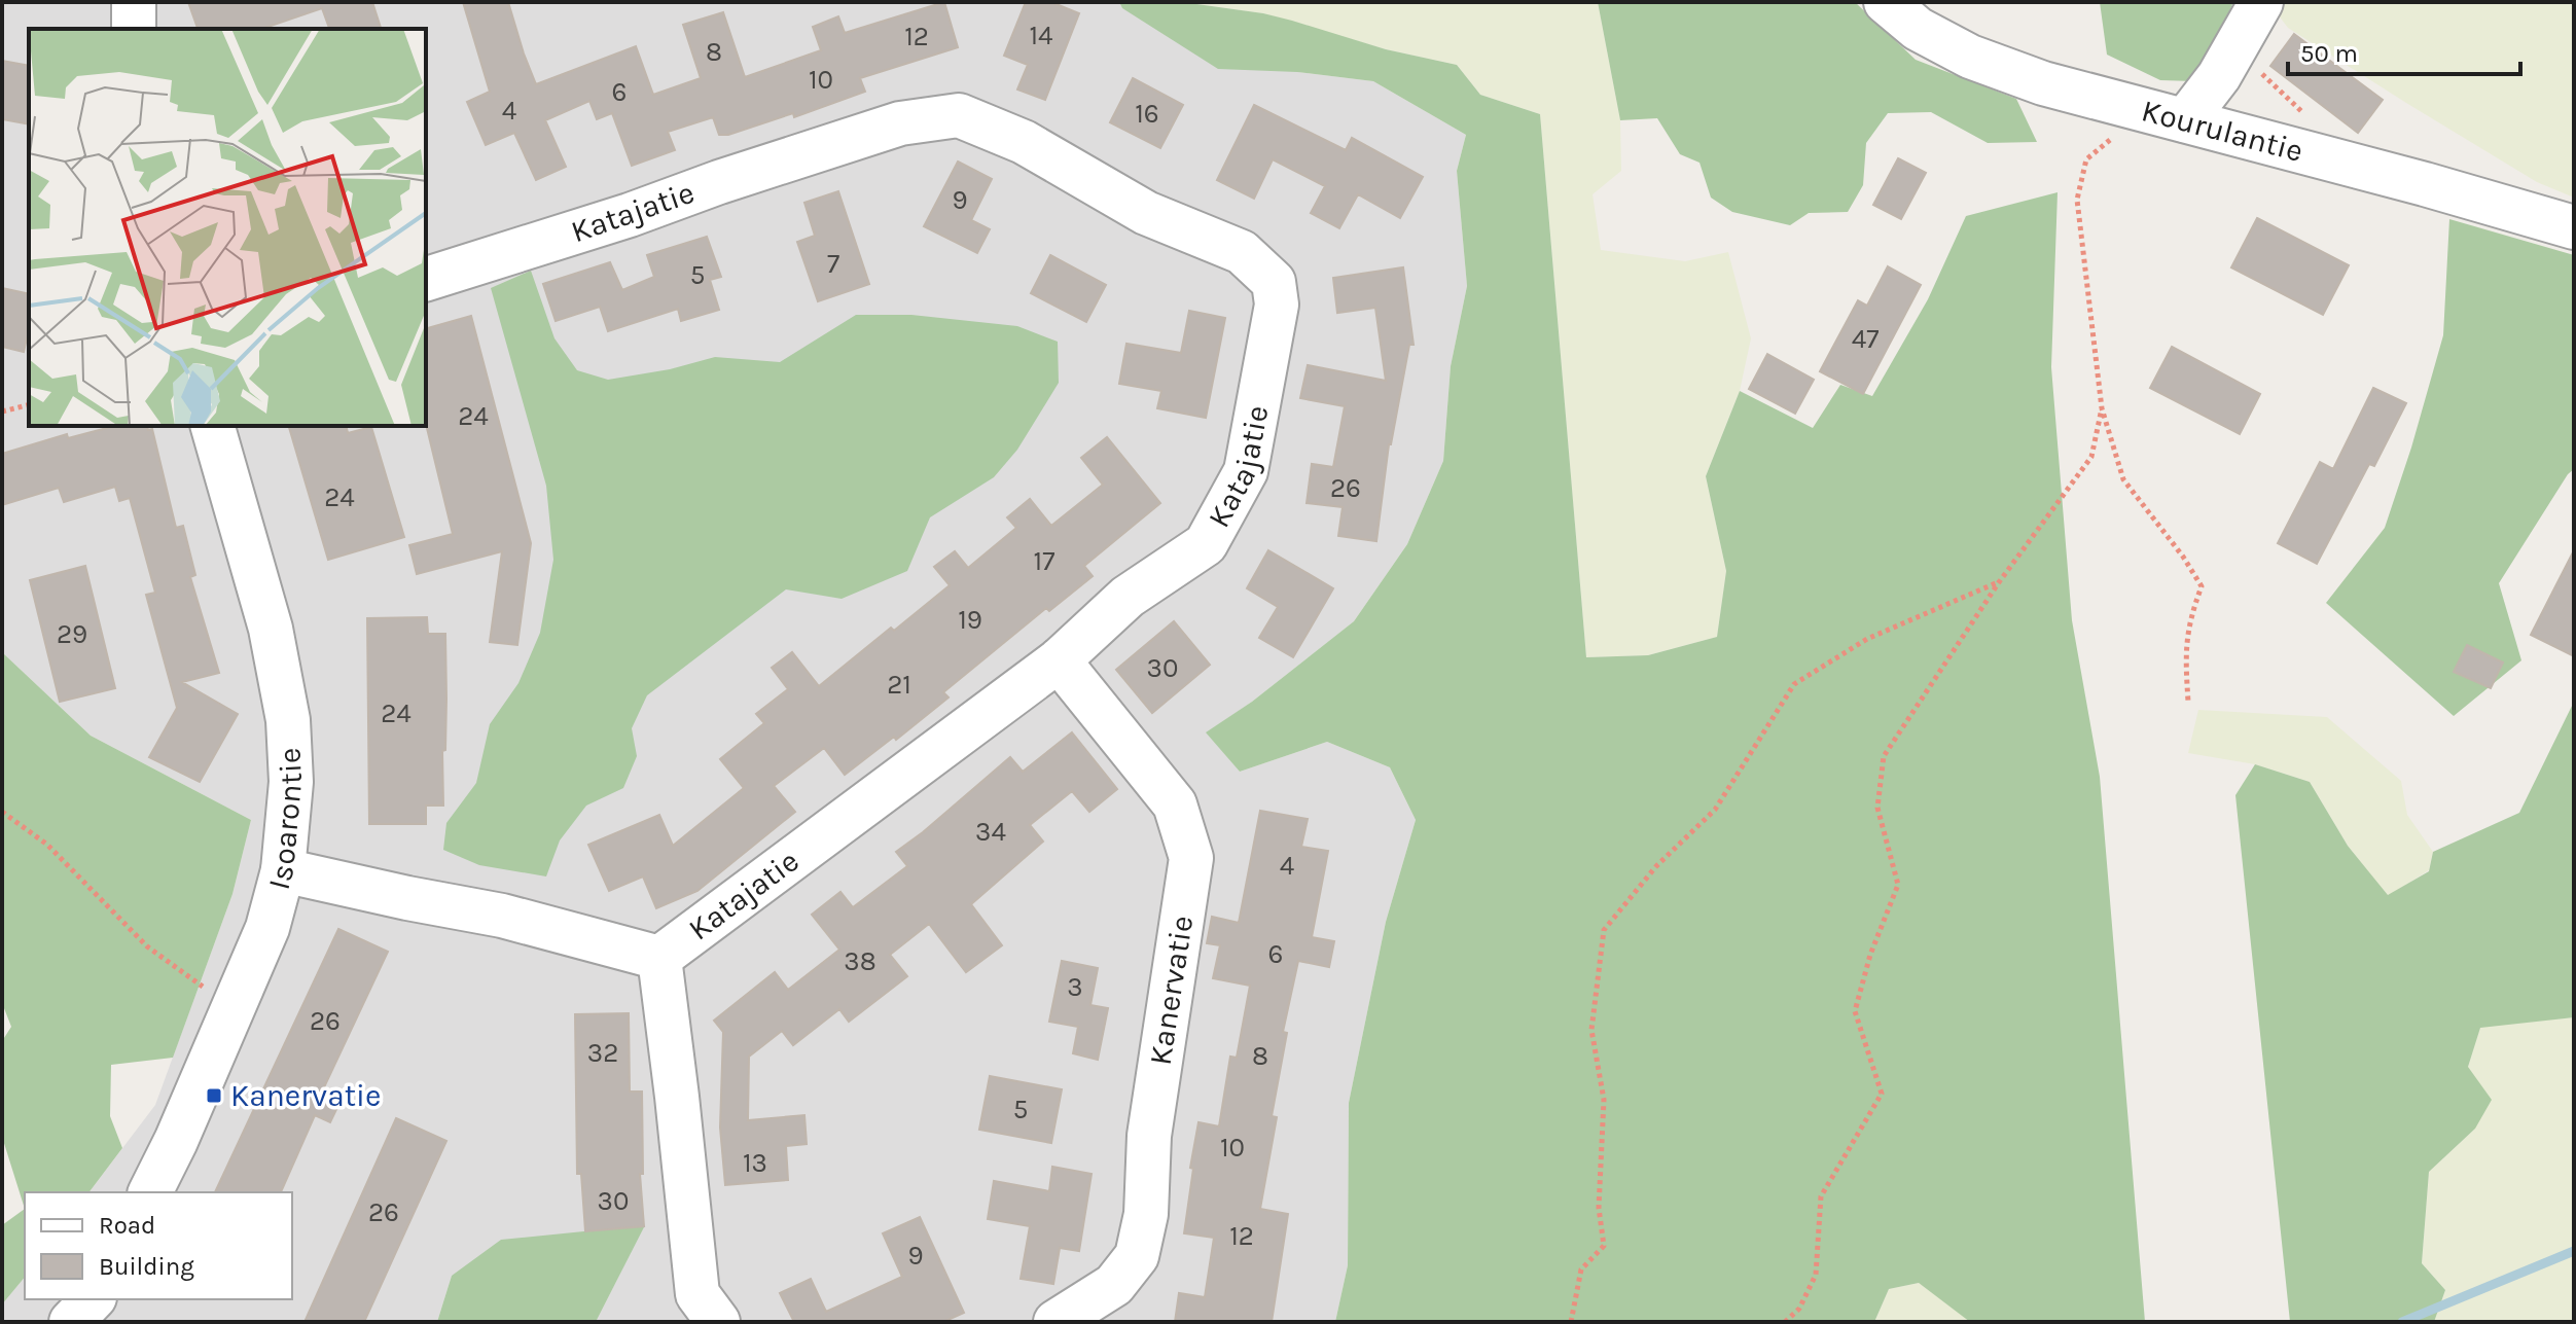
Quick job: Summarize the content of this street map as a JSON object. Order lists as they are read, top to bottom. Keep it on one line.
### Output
{"streets":{"street":["Kourulantie","Katajatie","Isoarontie","Kanervatie"]},"crossings":[["Katajatie","Isoarontie"],["Katajatie","Kanervatie"]],"places":{"transit":["Kanervatie"]},"house_numbers":["14","12","8","10","6","4","16","9","7","5","47","24","26","24","17","19","29","30","21","24","34","4","6","38","3","26","32","8","5","10","13","30","26","12","9"],"legend":["Road","Building"],"scale_bar":"50 m"}
